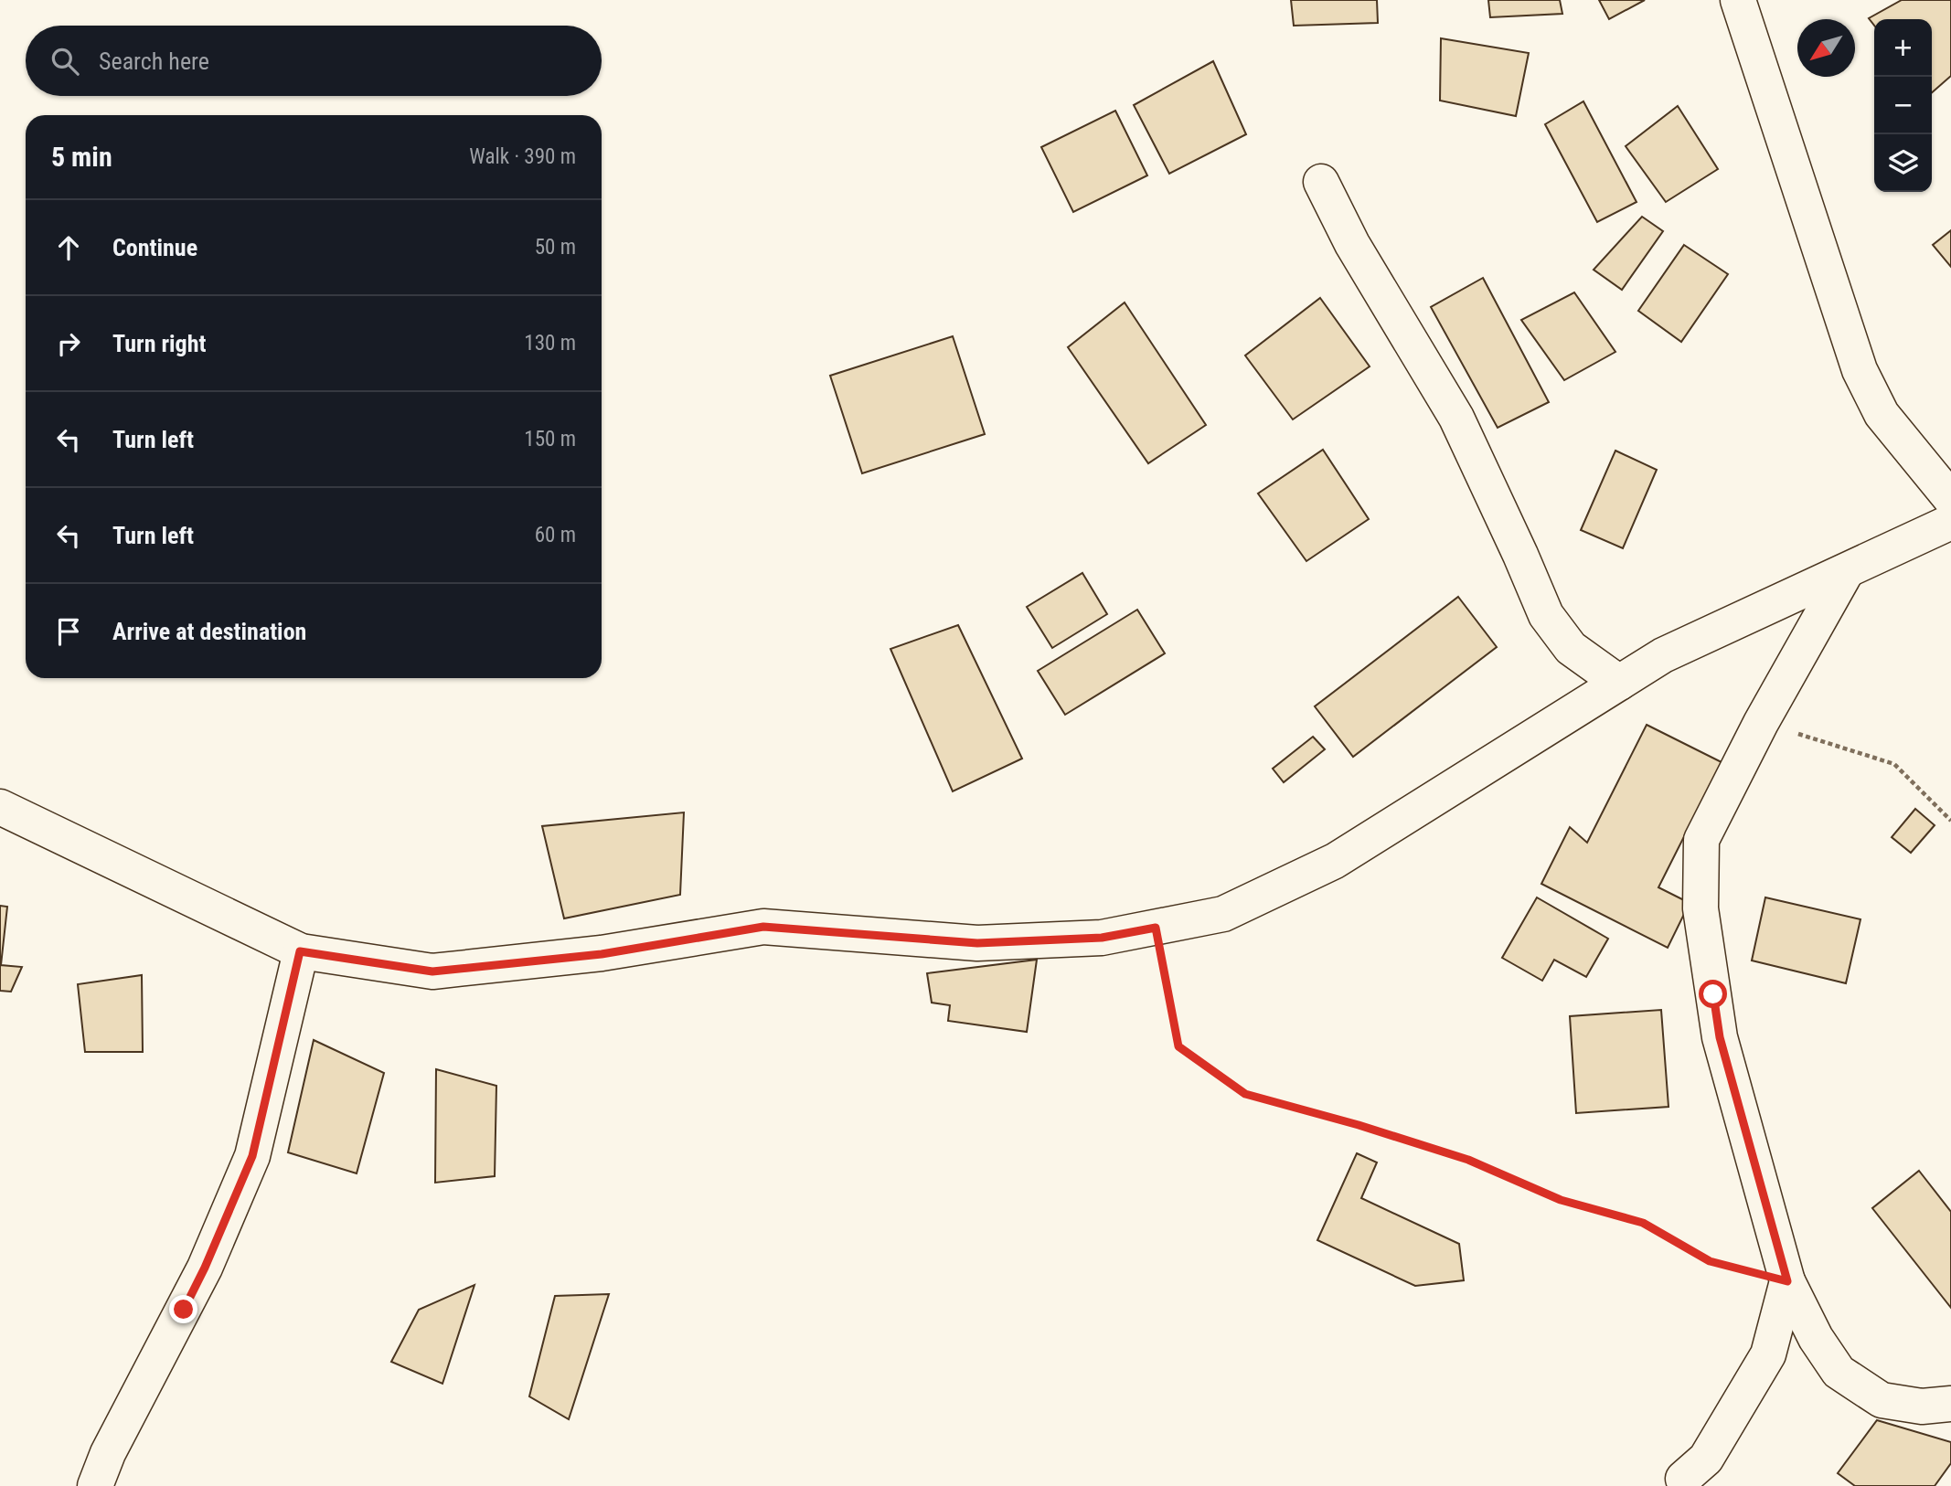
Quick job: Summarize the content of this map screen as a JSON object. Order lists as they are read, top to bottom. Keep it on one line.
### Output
{"north":"bottom left","page":{"map_buttons":["+","−"],"search":"Search here","heading":["5 min","Walk · 390 m"],"list":[["Continue","50 m"],["Turn right","130 m"],["Turn left","150 m"],["Turn left","60 m"],"Arrive at destination"]}}
